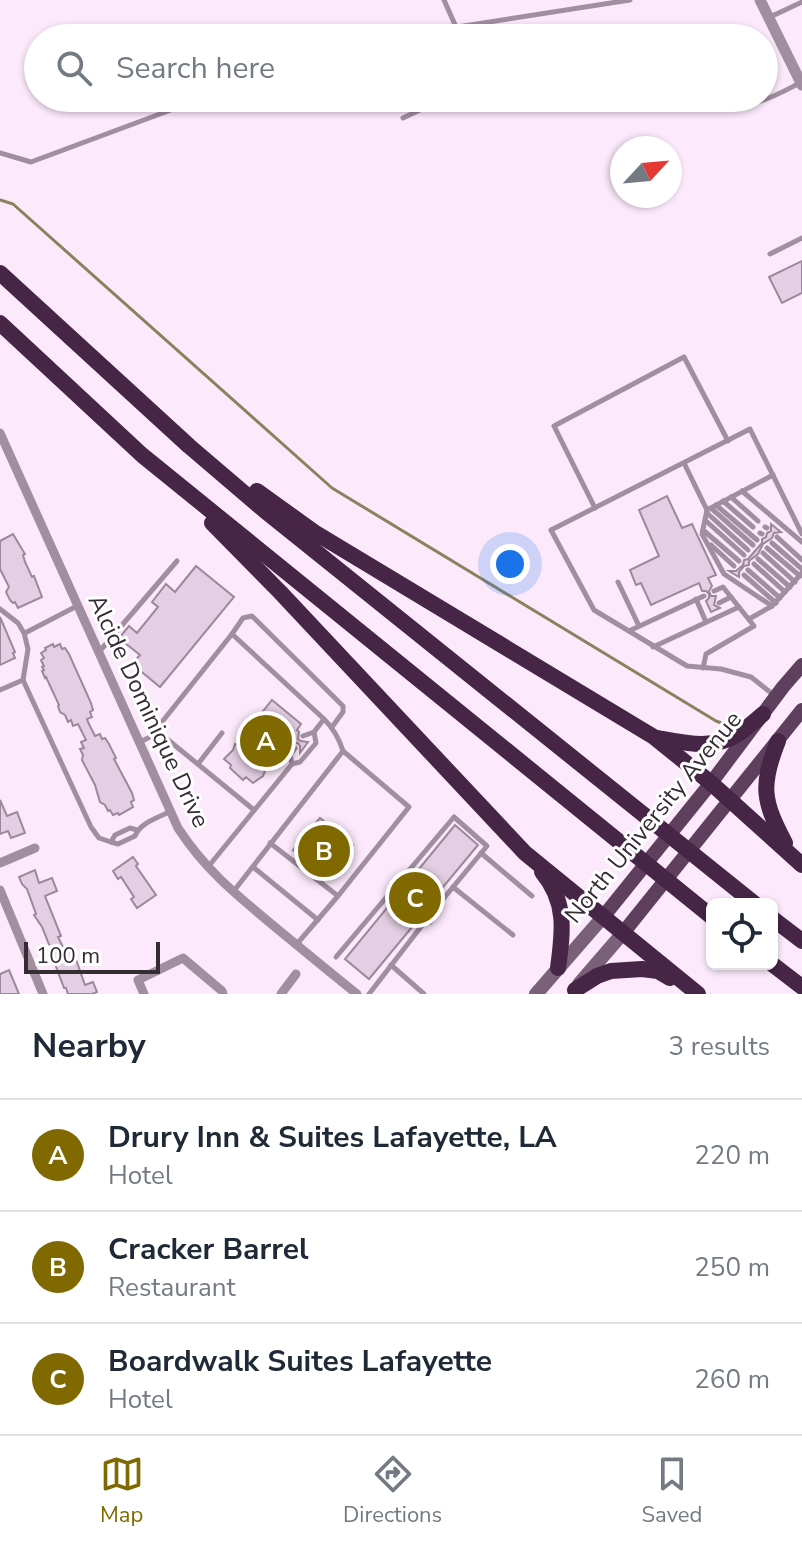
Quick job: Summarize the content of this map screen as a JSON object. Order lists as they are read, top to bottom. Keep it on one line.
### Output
{"streets":{"main road":["North University Avenue"],"street":["Alcide Dominique Drive"]},"scale_bar":"100 m","north":"top right","page":{"search":"Search here","pins":["A","B","C"],"scale":"100 m","heading":["Nearby","3 results"],"list":[{"mark":"A","name":"Drury Inn & Suites Lafayette, LA","note":"Hotel","value":"220 m"},{"mark":"B","name":"Cracker Barrel","note":"Restaurant","value":"250 m"},{"mark":"C","name":"Boardwalk Suites Lafayette","note":"Hotel","value":"260 m"}],"nav":["Map","Directions","Saved"]}}
